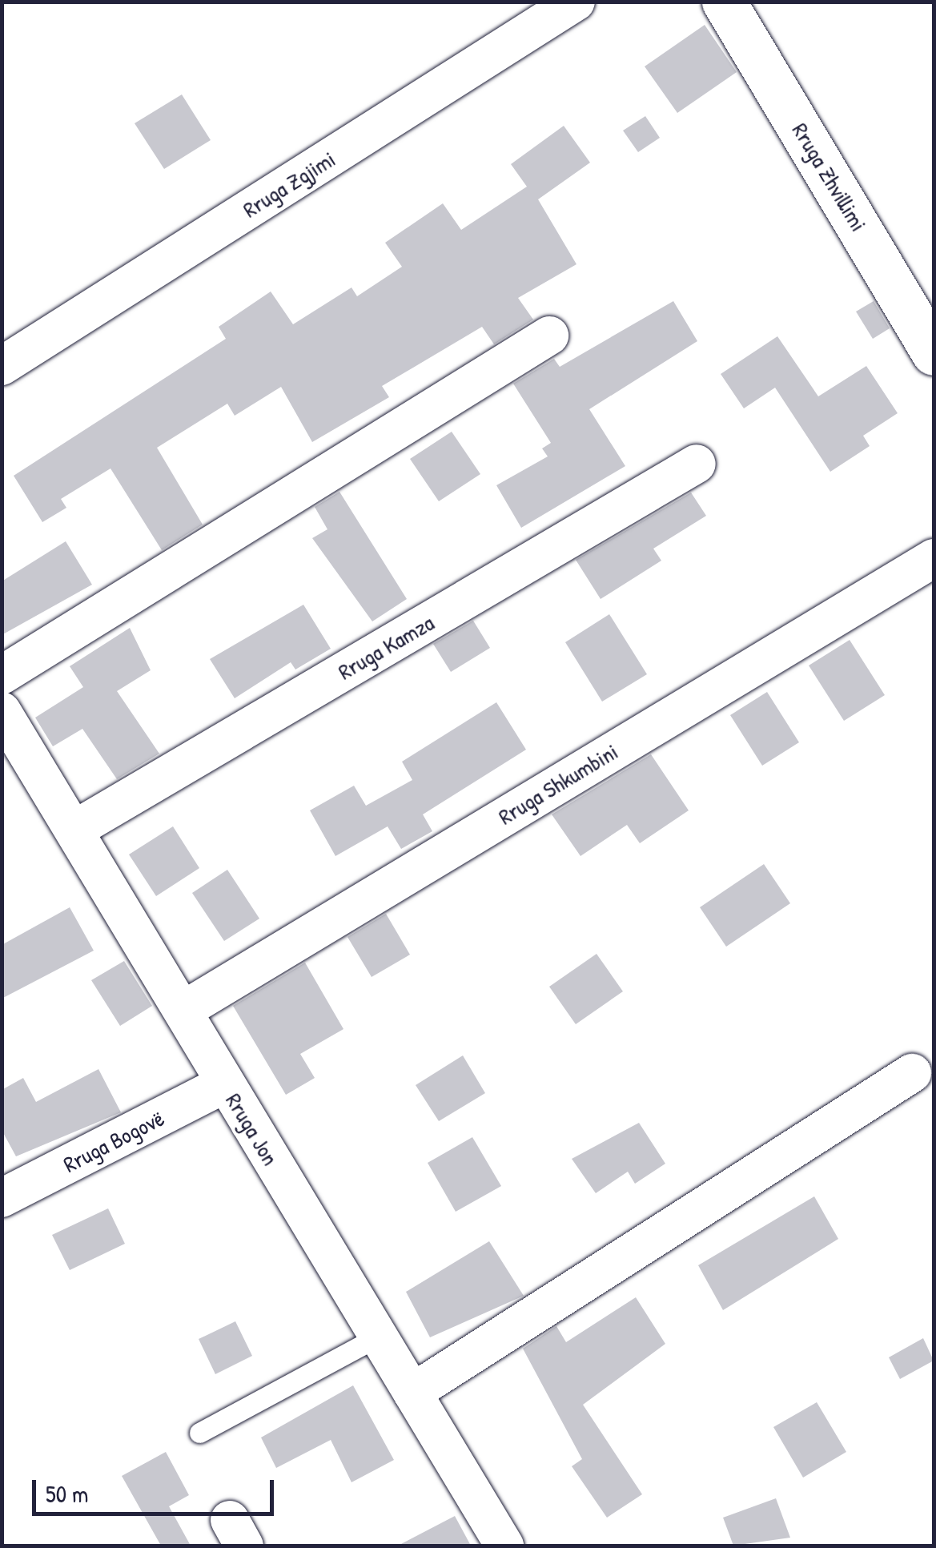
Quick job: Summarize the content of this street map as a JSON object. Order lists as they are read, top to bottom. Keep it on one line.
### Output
{"streets":{"street":["Rruga Zhvillimi","Rruga Zgjimi","Rruga Kamza","Rruga Shkumbini","Rruga Jon","Rruga Bogovë"]},"crossings":[["Rruga Kamza","Rruga Jon"],["Rruga Shkumbini","Rruga Jon"],["Rruga Jon","Rruga Bogovë"]],"scale_bar":"50 m"}
